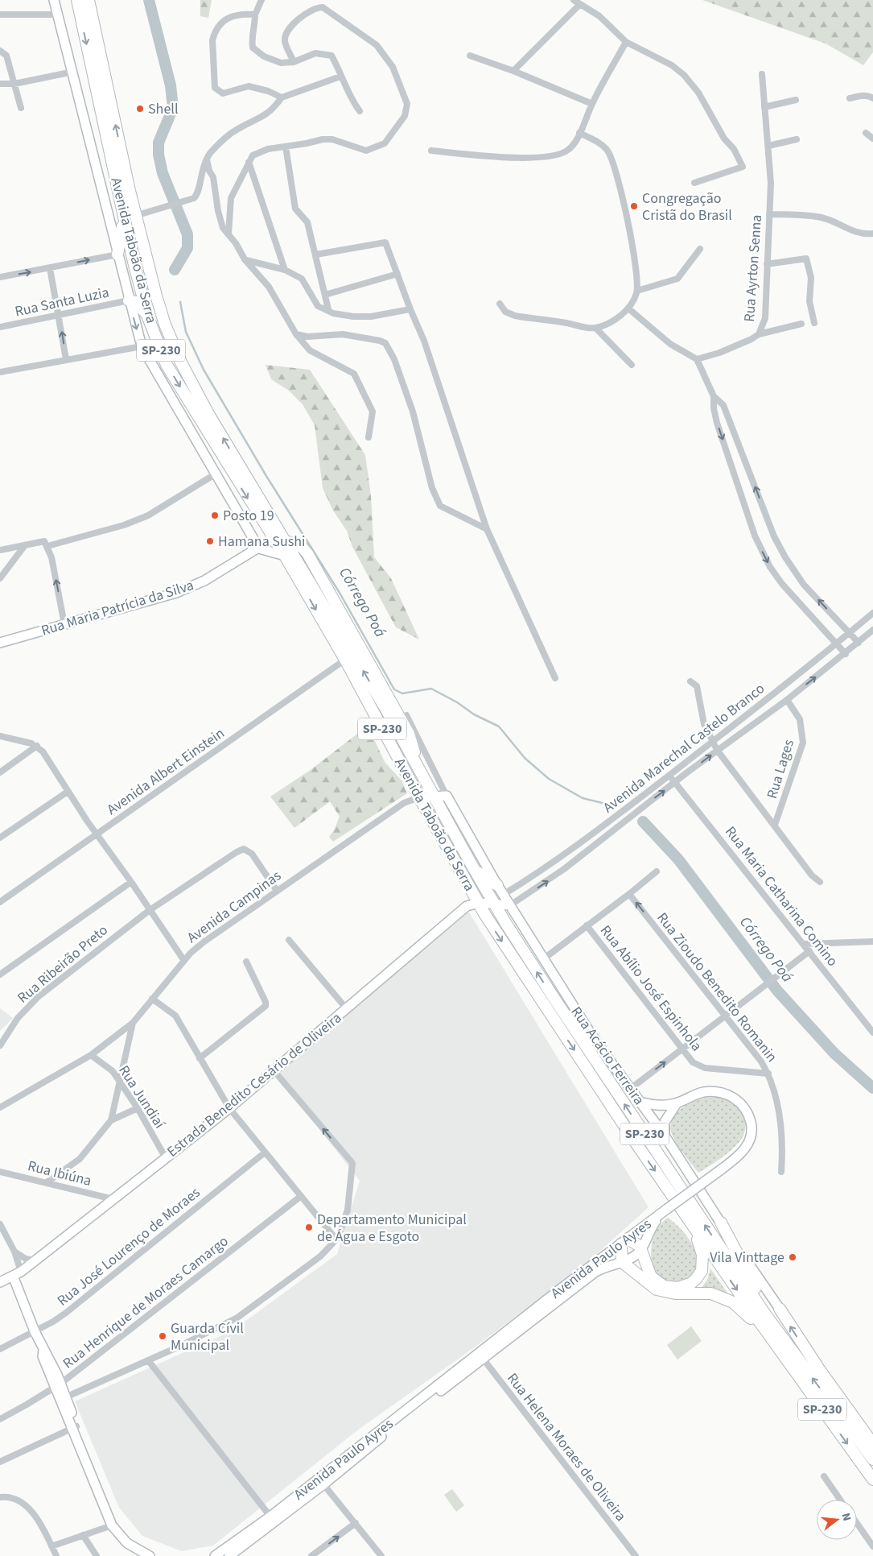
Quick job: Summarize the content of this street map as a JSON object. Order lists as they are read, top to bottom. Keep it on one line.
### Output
{"streets":{"highway":["Avenida Taboão da Serra","SP-230"],"main road":["Rua Maria Patrícia da Silva","Rua Acácio Ferreira","Estrada Benedito Cesário de Oliveira","Avenida Paulo Ayres"],"street":["Rua Ayrton Senna","Rua Santa Luzia","Avenida Marechal Castelo Branco","Rua Lages","Avenida Albert Einstein","Rua Maria Catharina Comino","Avenida Campinas","Rua Ribeirão Preto","Rua Zioudo Benedito Romanin","Rua Abílio José Espinhola","Rua Jundiaí","Rua Ibiúna","Rua José Lourenço de Moraes","Rua Henrique de Moraes Camargo","Rua Helena Moraes de Oliveira"]},"crossings":[["Avenida Taboão da Serra","Rua Maria Patrícia da Silva"],["Avenida Taboão da Serra","Avenida Albert Einstein"],["Avenida Taboão da Serra","Avenida Campinas"],["Avenida Taboão da Serra","Estrada Benedito Cesário de Oliveira"],["Avenida Marechal Castelo Branco","Rua Lages"],["Avenida Marechal Castelo Branco","Rua Maria Catharina Comino"],["Avenida Marechal Castelo Branco","Rua Acácio Ferreira"],["Avenida Campinas","Rua Ribeirão Preto"],["Avenida Campinas","Rua Jundiaí"],["Rua Zioudo Benedito Romanin","Rua Abílio José Espinhola"],["Estrada Benedito Cesário de Oliveira","Rua Jundiaí"],["Estrada Benedito Cesário de Oliveira","Rua Ibiúna"],["Avenida Paulo Ayres","Rua Helena Moraes de Oliveira"]],"one_way":["Rua Zioudo Benedito Romanin"],"water":["Córrego Poá"],"places":["Shell","Congregação Cristã do Brasil","Posto 19","Hamana Sushi","Departamento Municipal de Água e Esgoto","Vila Vinttage","Guarda Cívil Municipal"],"north":"right"}
